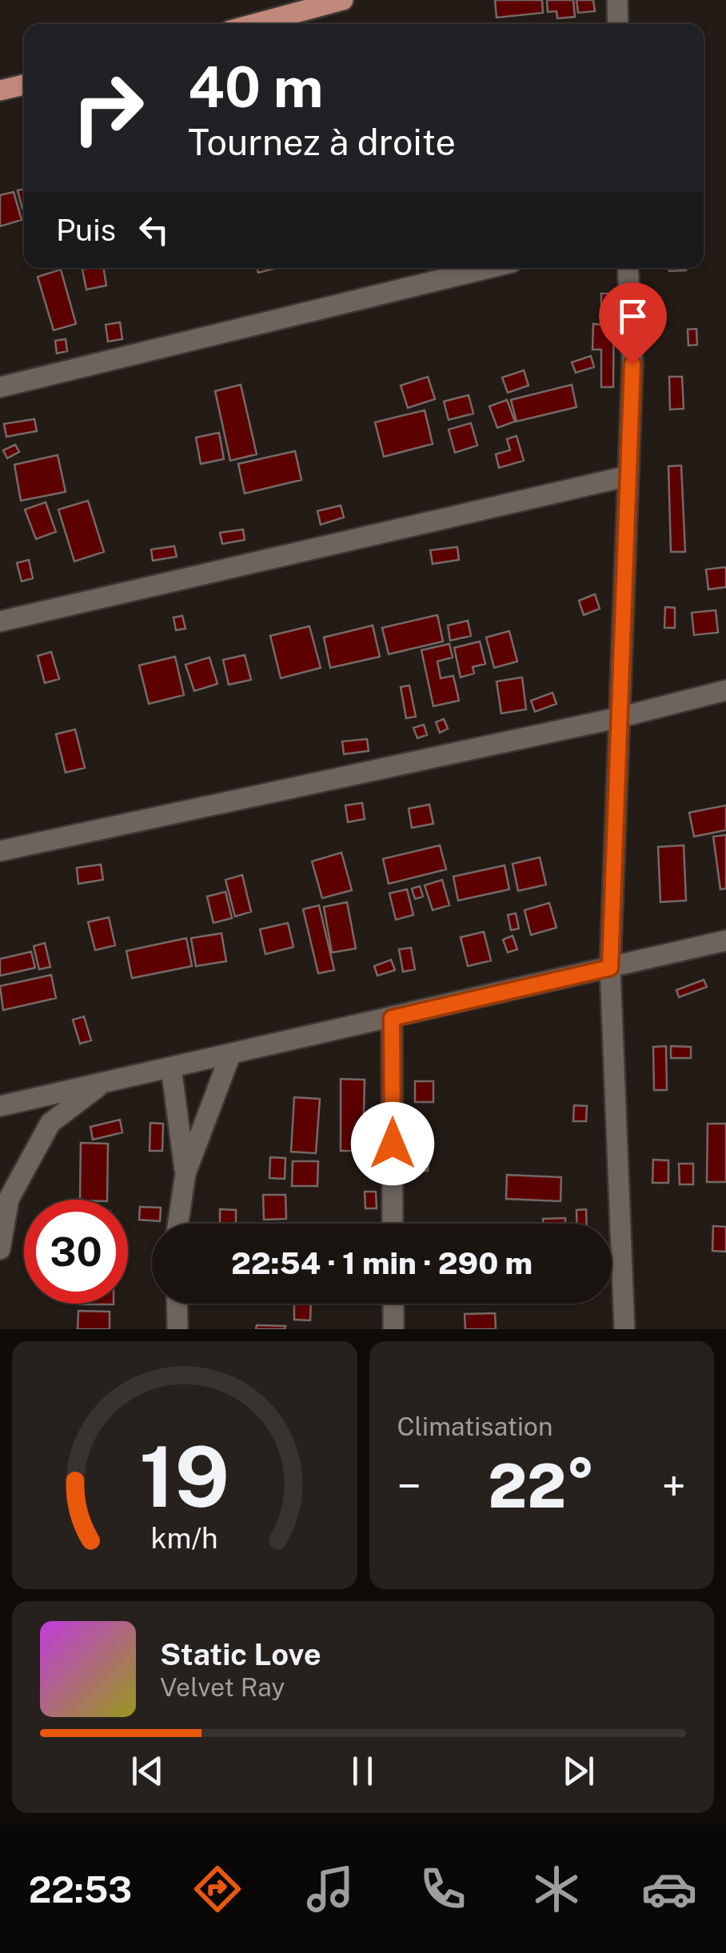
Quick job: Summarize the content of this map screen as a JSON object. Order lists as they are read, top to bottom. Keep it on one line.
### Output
{"page":{"turn":["40 m","Tournez à droite"],"then":"Puis","limit":"30","trip":"22:54 · 1 min · 290 m","tile":"Climatisation","heat":["−","22°","+"],"song":["Static Love","Velvet Ray"],"tabs":"22:53","gauge":["19","km/h"]}}
